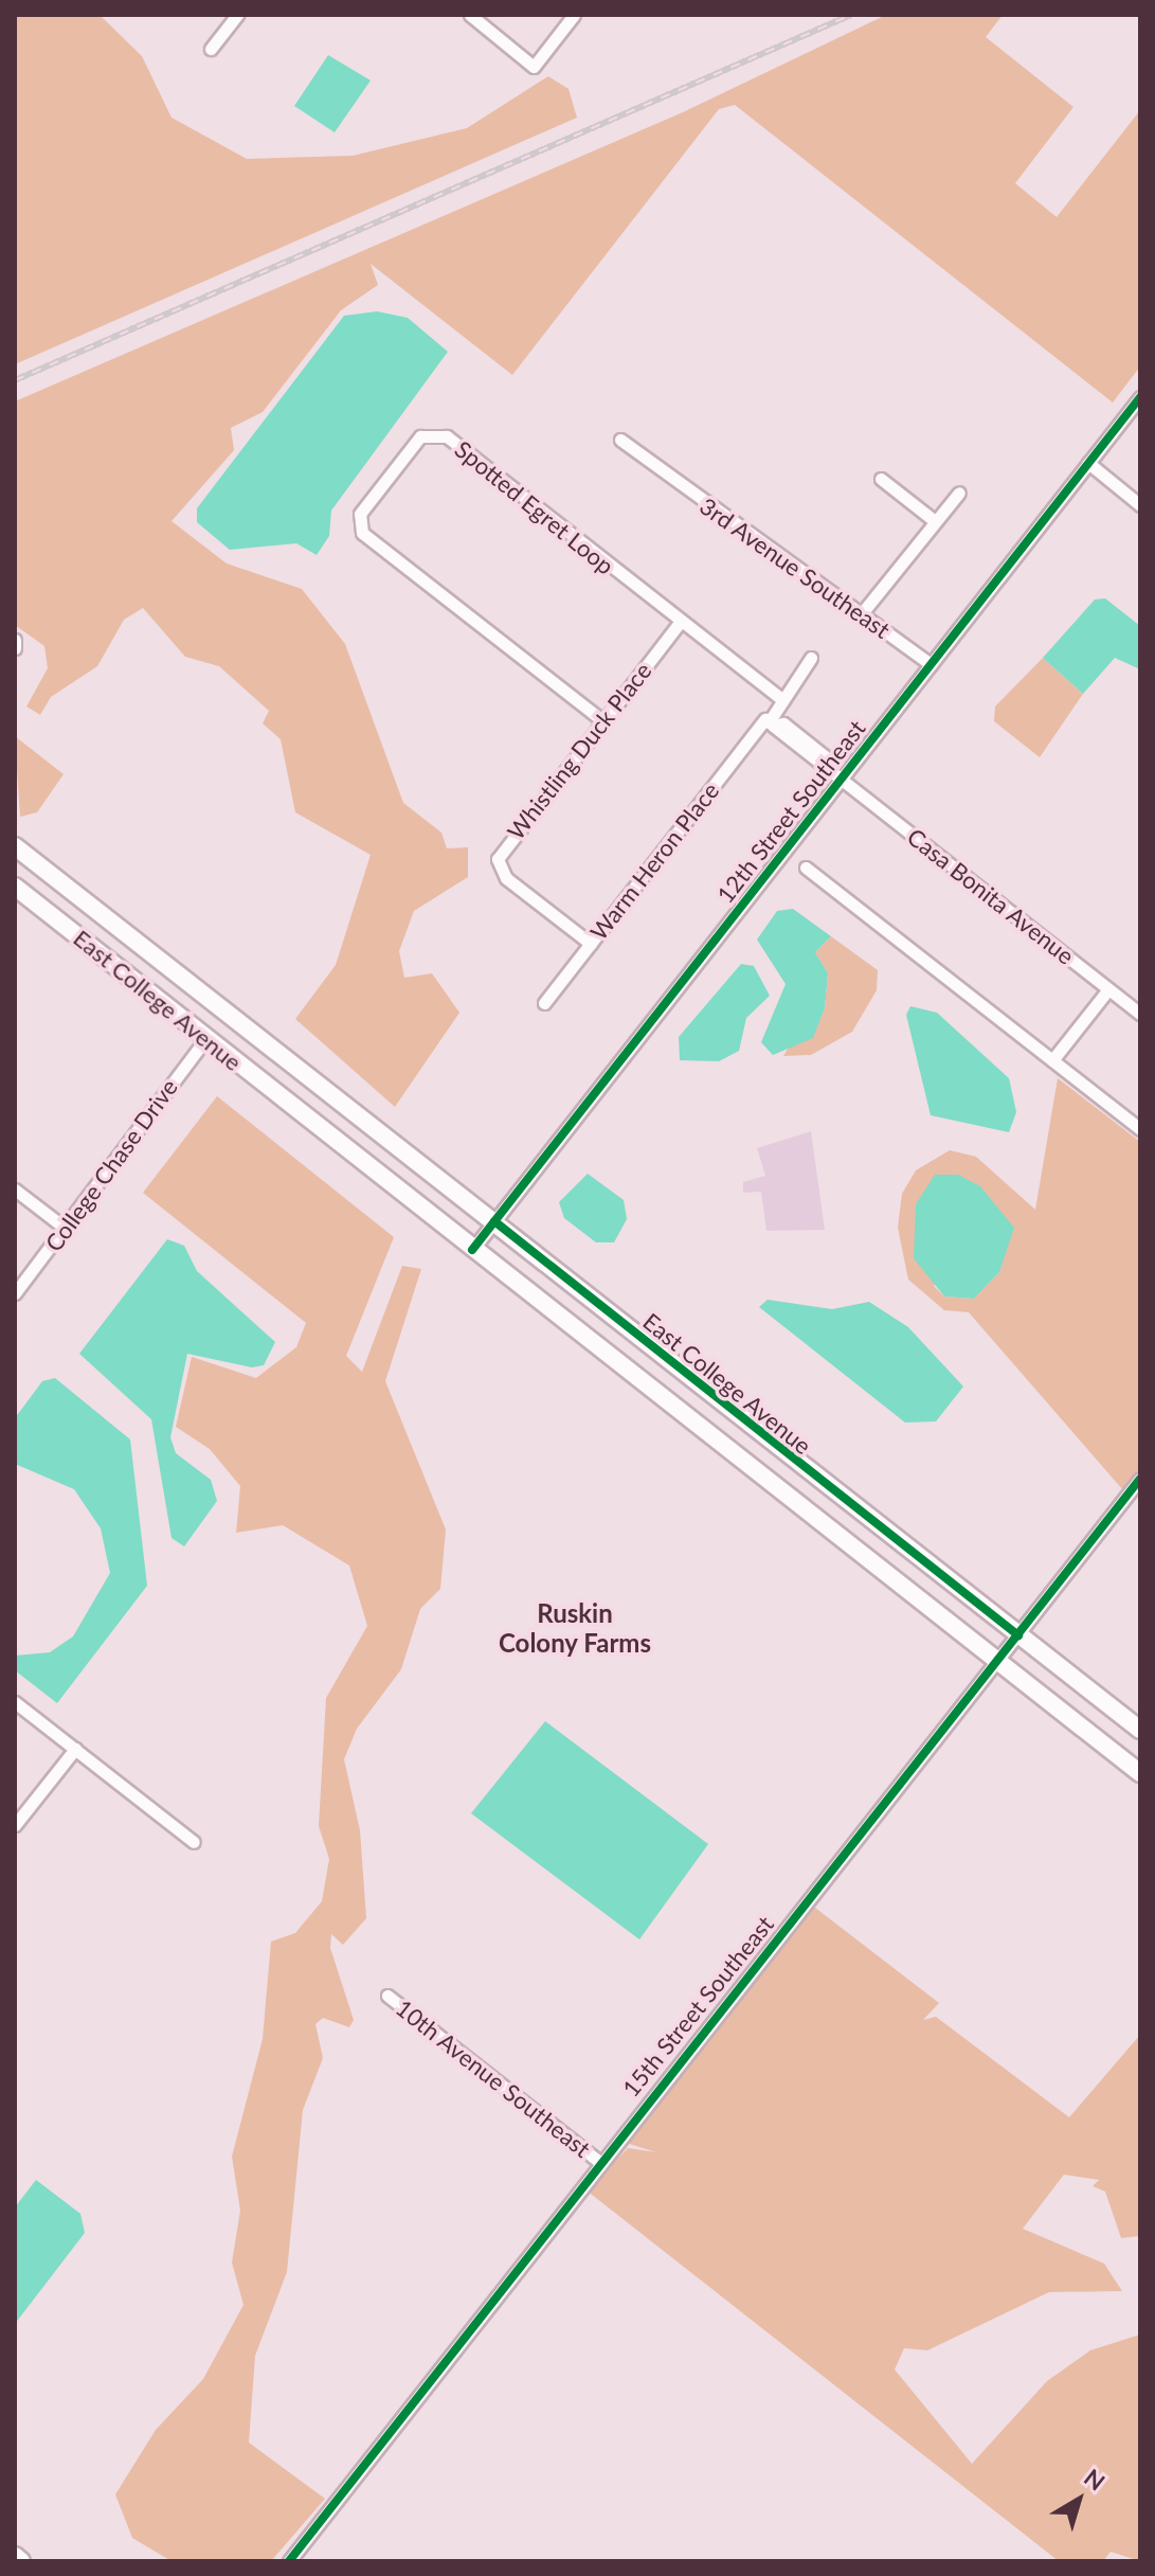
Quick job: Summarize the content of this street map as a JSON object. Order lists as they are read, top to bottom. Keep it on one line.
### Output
{"streets":{"main road":["East College Avenue"],"street":["Spotted Egret Loop","3rd Avenue Southeast","Whistling Duck Place","12th Street Southeast","Warm Heron Place","Casa Bonita Avenue","College Chase Drive","15th Street Southeast","10th Avenue Southeast"]},"crossings":[["Spotted Egret Loop","Whistling Duck Place"],["Spotted Egret Loop","Warm Heron Place"],["3rd Avenue Southeast","12th Street Southeast"],["Whistling Duck Place","Warm Heron Place"],["12th Street Southeast","Casa Bonita Avenue"],["12th Street Southeast","East College Avenue"],["Warm Heron Place","Casa Bonita Avenue"],["East College Avenue","College Chase Drive"],["East College Avenue","15th Street Southeast"],["15th Street Southeast","10th Avenue Southeast"]],"districts":["Ruskin Colony Farms"],"north":"top right"}
